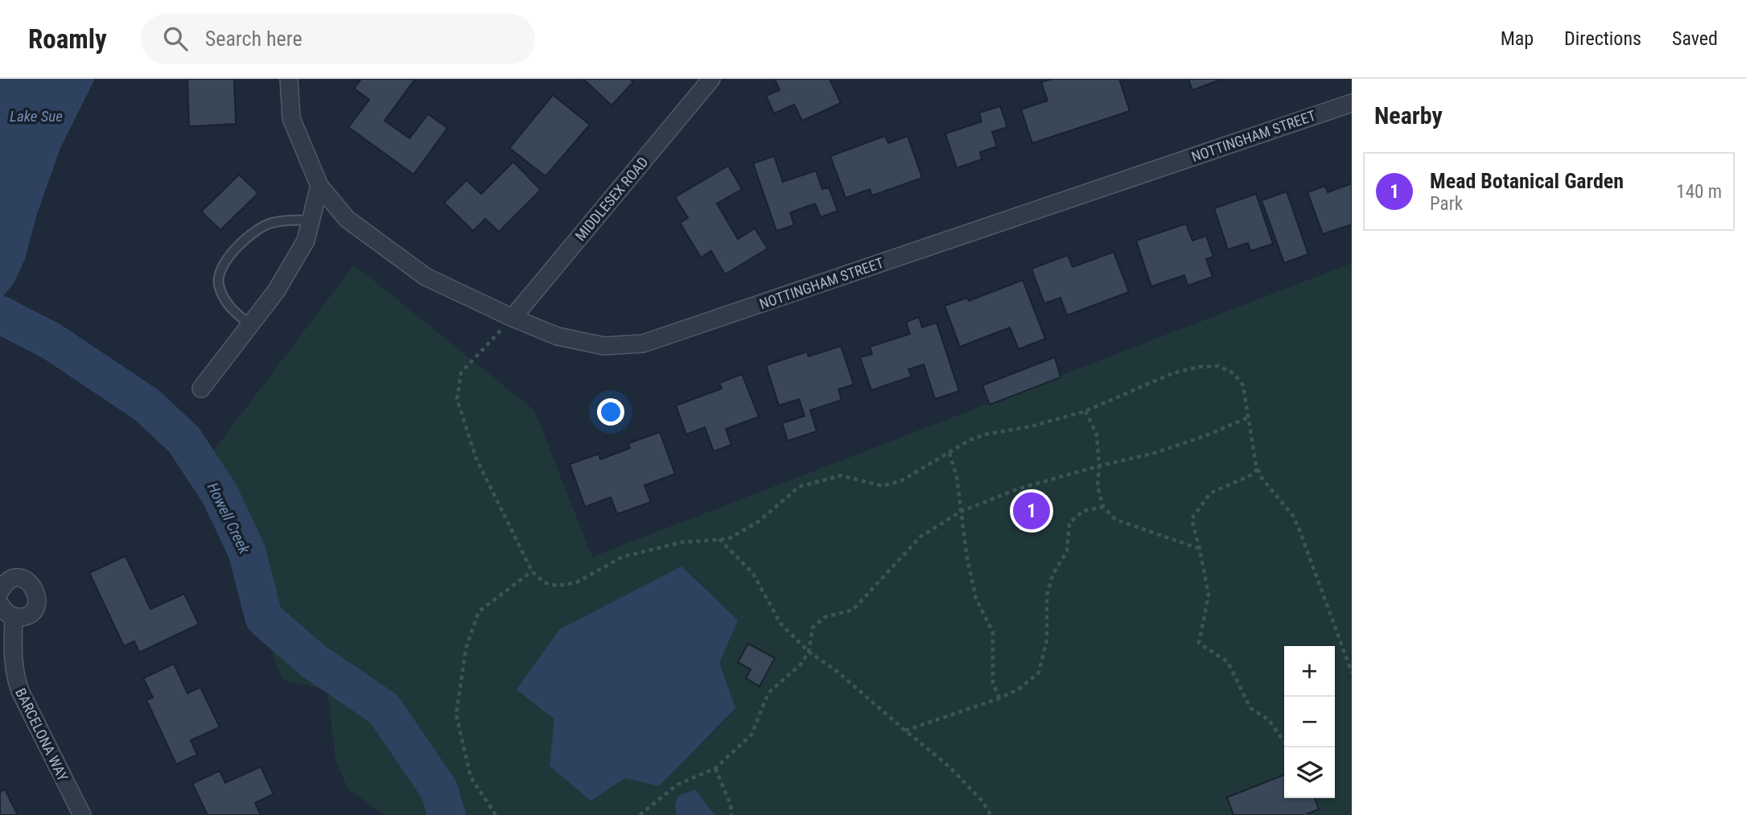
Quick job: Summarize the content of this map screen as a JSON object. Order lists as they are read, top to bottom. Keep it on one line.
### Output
{"streets":{"street":["NOTTINGHAM STREET","MIDDLESEX ROAD","BARCELONA WAY"]},"crossings":[["NOTTINGHAM STREET","MIDDLESEX ROAD"]],"water":["Lake Sue","Howell Creek"],"page":{"header":"Roamly","search":"Search here","nav":["Map","Directions","Saved"],"heading":"Nearby","list":[{"mark":"1","name":"Mead Botanical Garden","note":"Park","value":"140 m"}],"pins":"1","map_buttons":["+","−"]}}
